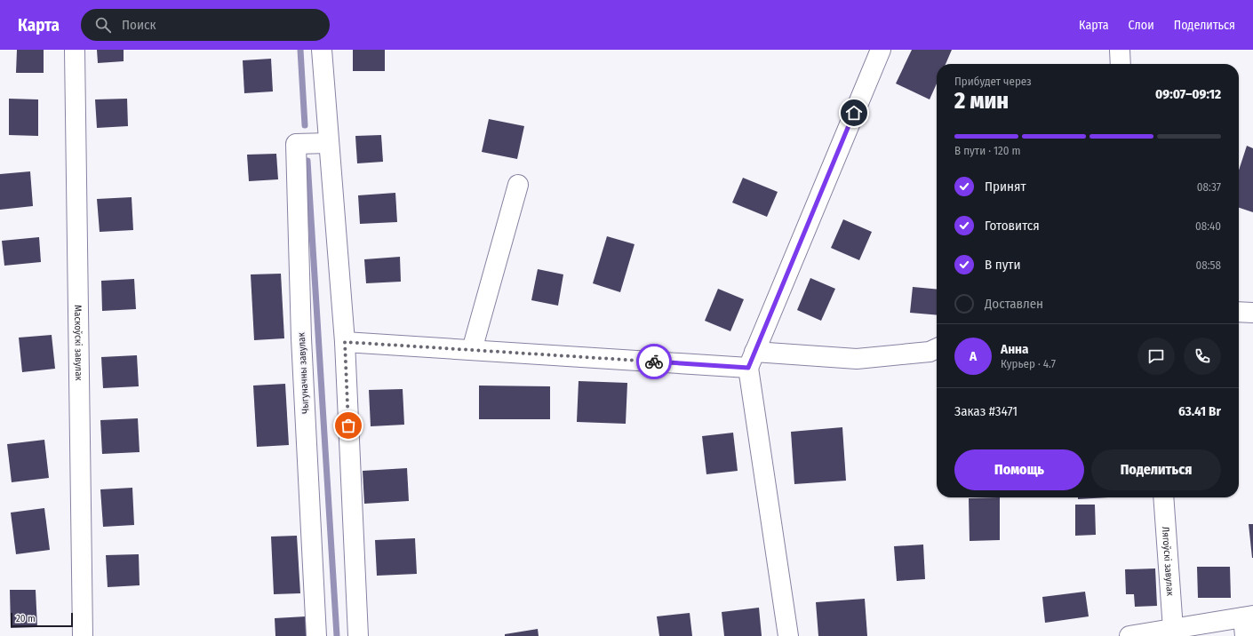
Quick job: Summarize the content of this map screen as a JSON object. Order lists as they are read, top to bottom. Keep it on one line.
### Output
{"streets":{"street":["Маскоўскі завулак","Чыгуначны завулак","Лягоўскі завулак"]},"scale_bar":"20 m","page":{"header":"Карта","search":"Поиск","nav":["Карта","Слои","Поделиться"],"heading":["2 мин","Прибудет через","09:07–09:12"],"panel":["Анна","Курьер · 4.7","Заказ #3471","63.41 Br"],"bar":"В пути · 120 m","list":[["Принят","08:37"],["Готовится","08:40"],["В пути","08:58"],"Доставлен"],"round":"А","buttons":["Помощь","Поделиться"],"scale":"20 m"}}
